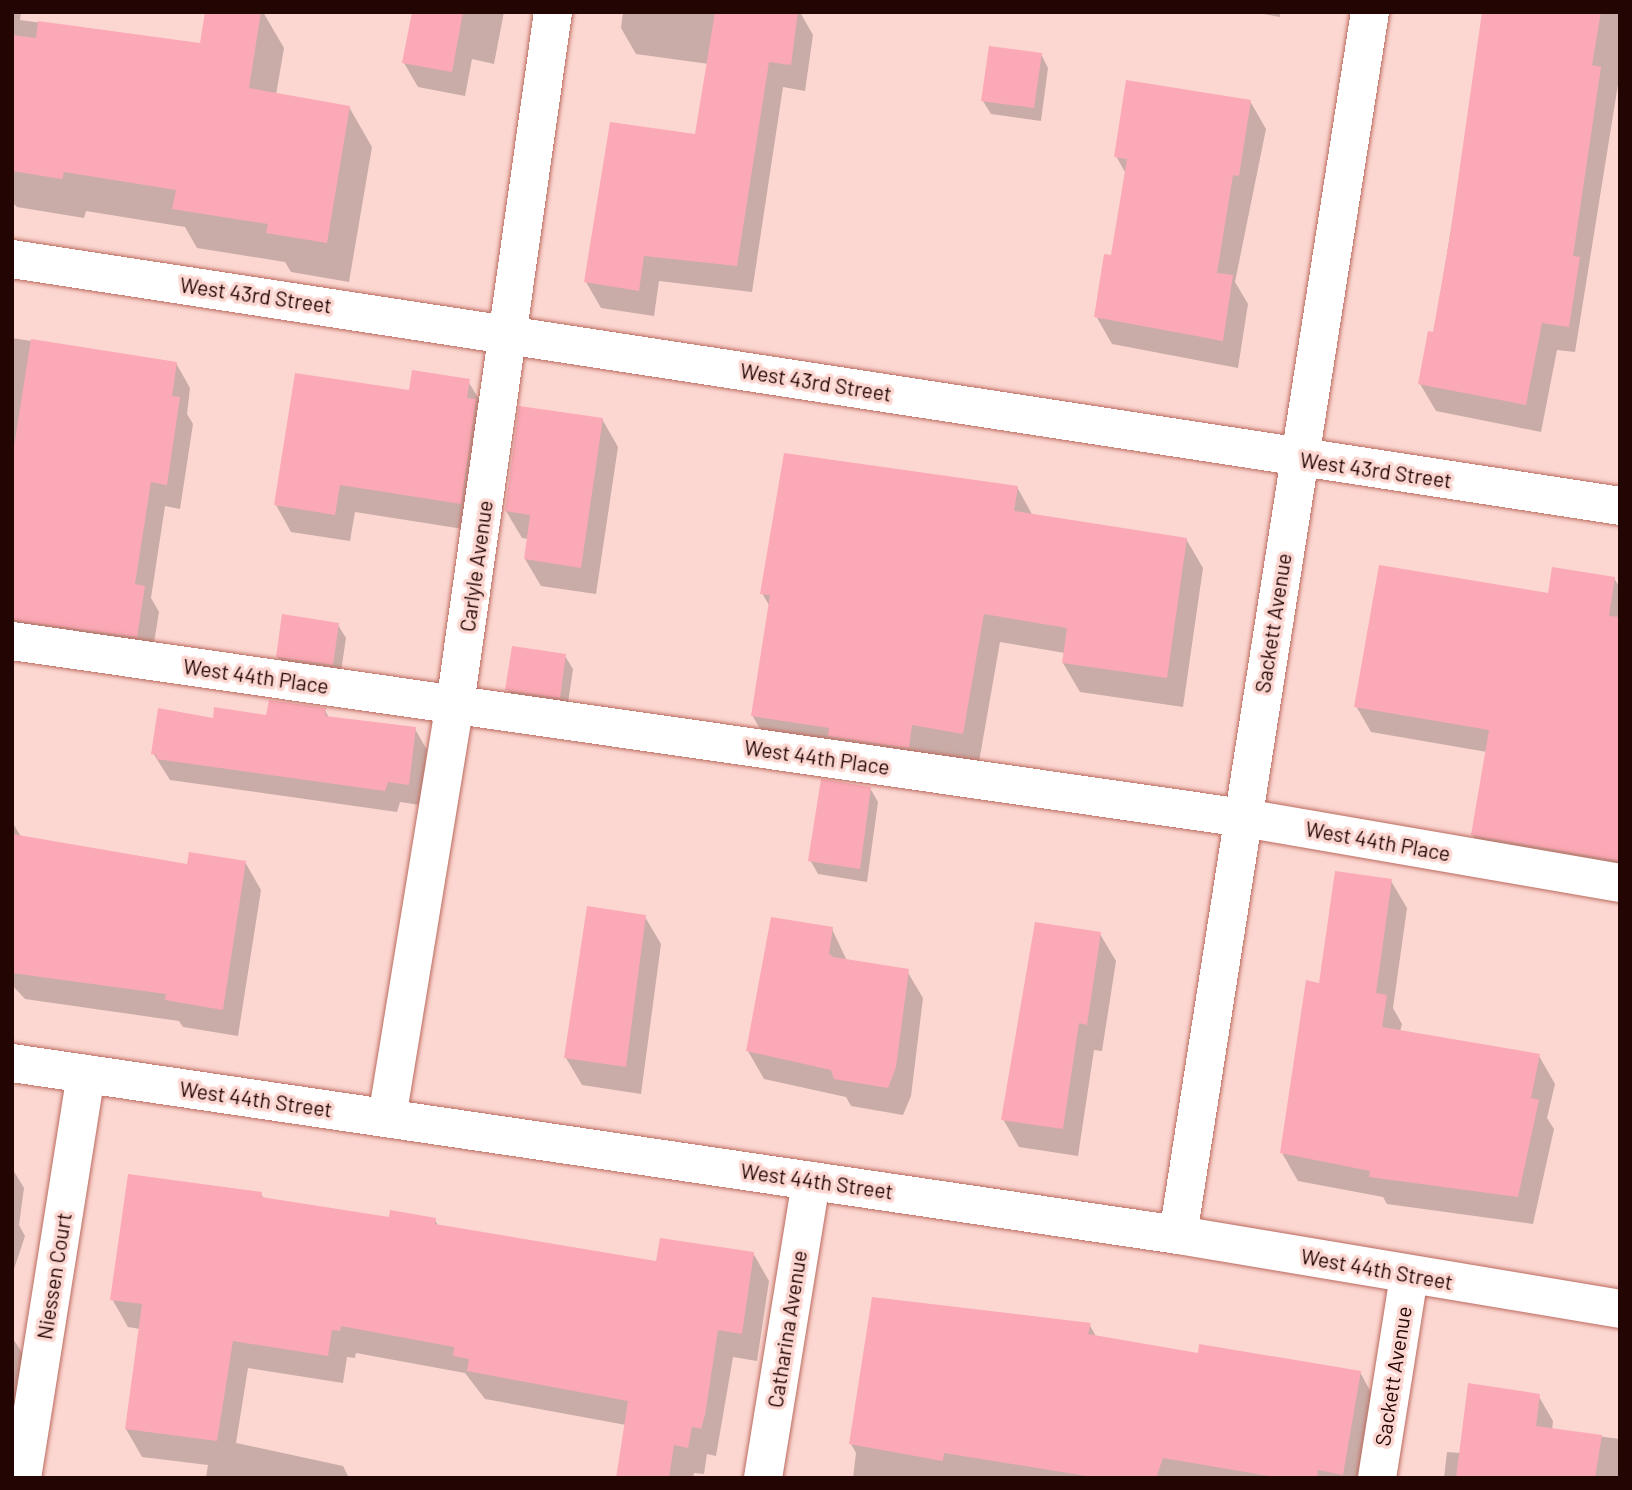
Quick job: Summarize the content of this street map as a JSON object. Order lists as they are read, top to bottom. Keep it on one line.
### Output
{"streets":{"street":["West 43rd Street","Carlyle Avenue","Sackett Avenue","West 44th Place","West 44th Street","Niessen Court","Catharina Avenue"]},"crossings":[["West 43rd Street","Carlyle Avenue"],["West 43rd Street","Sackett Avenue"],["Carlyle Avenue","West 44th Place"],["Carlyle Avenue","West 44th Street"],["Sackett Avenue","West 44th Place"],["Sackett Avenue","West 44th Street"],["West 44th Street","Niessen Court"],["West 44th Street","Catharina Avenue"]]}
